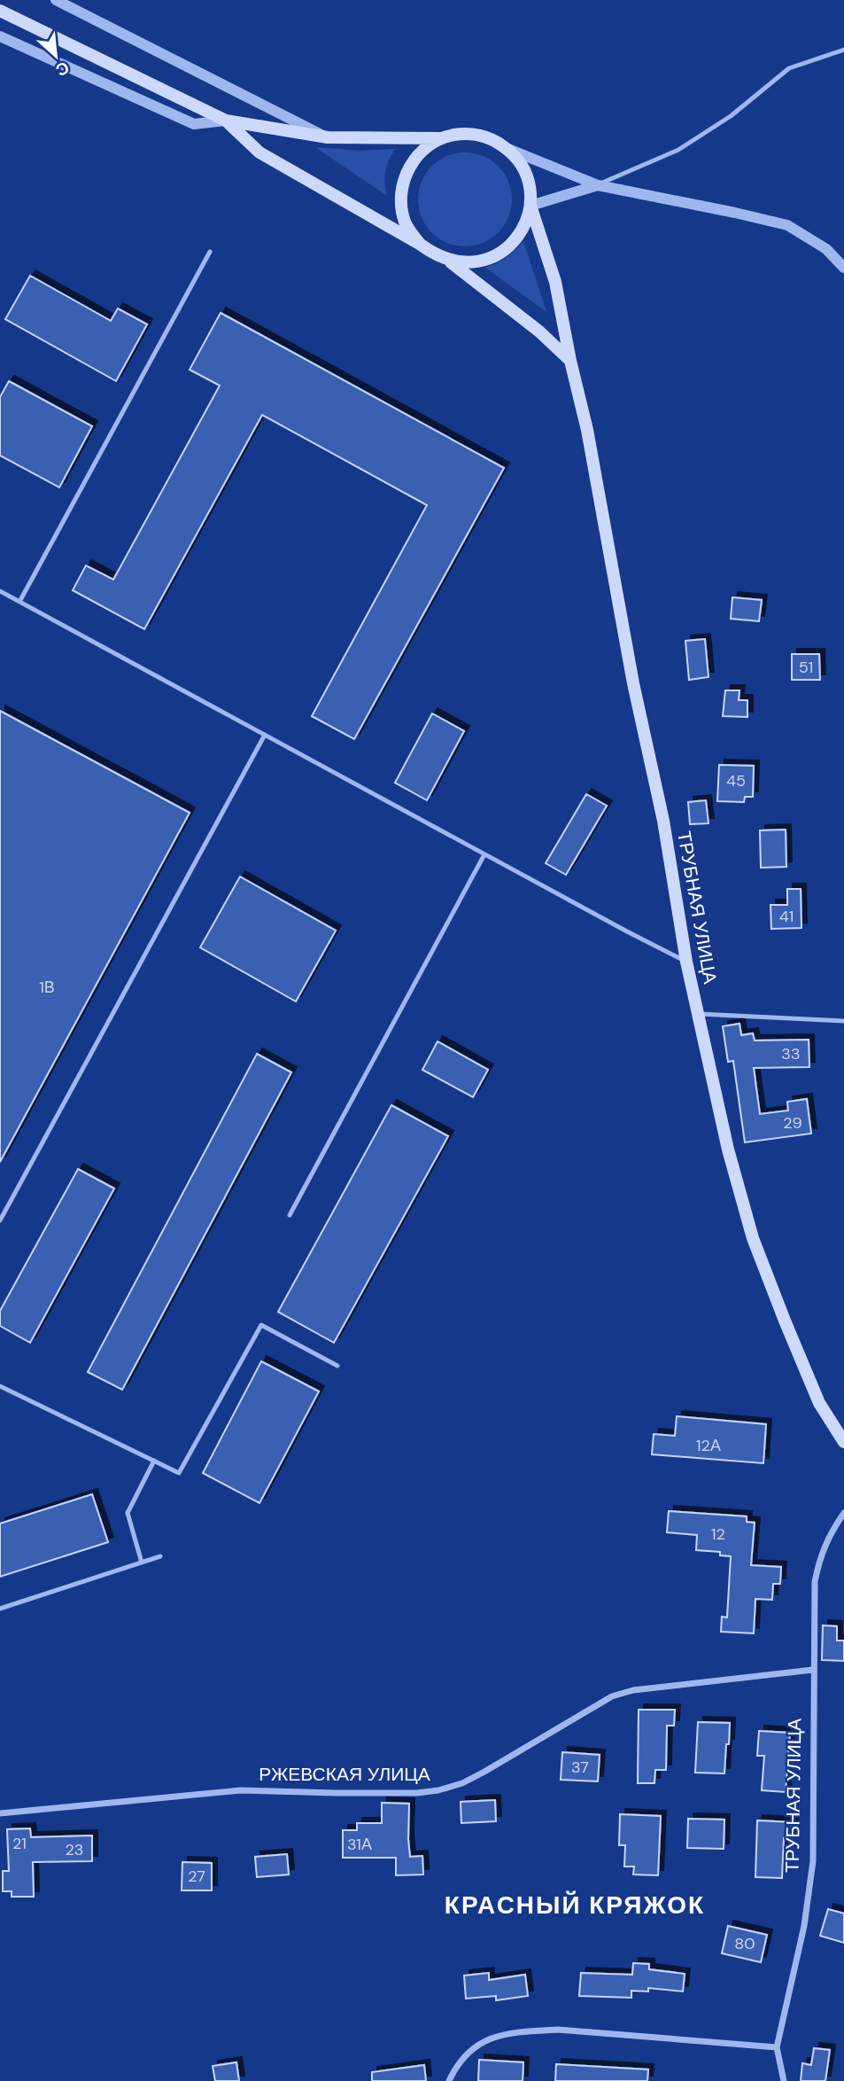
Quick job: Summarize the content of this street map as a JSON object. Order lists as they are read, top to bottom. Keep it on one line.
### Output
{"streets":{"main road":["ТРУБНАЯ УЛИЦА"],"street":["РЖЕВСКАЯ УЛИЦА"]},"crossings":[["ТРУБНАЯ УЛИЦА","РЖЕВСКАЯ УЛИЦА"]],"districts":["КРАСНЫЙ КРЯЖОК"],"house_numbers":["51","45","41","1В","33","29","12А","12","37","21","31А","23","27","80"],"north":"bottom right"}
